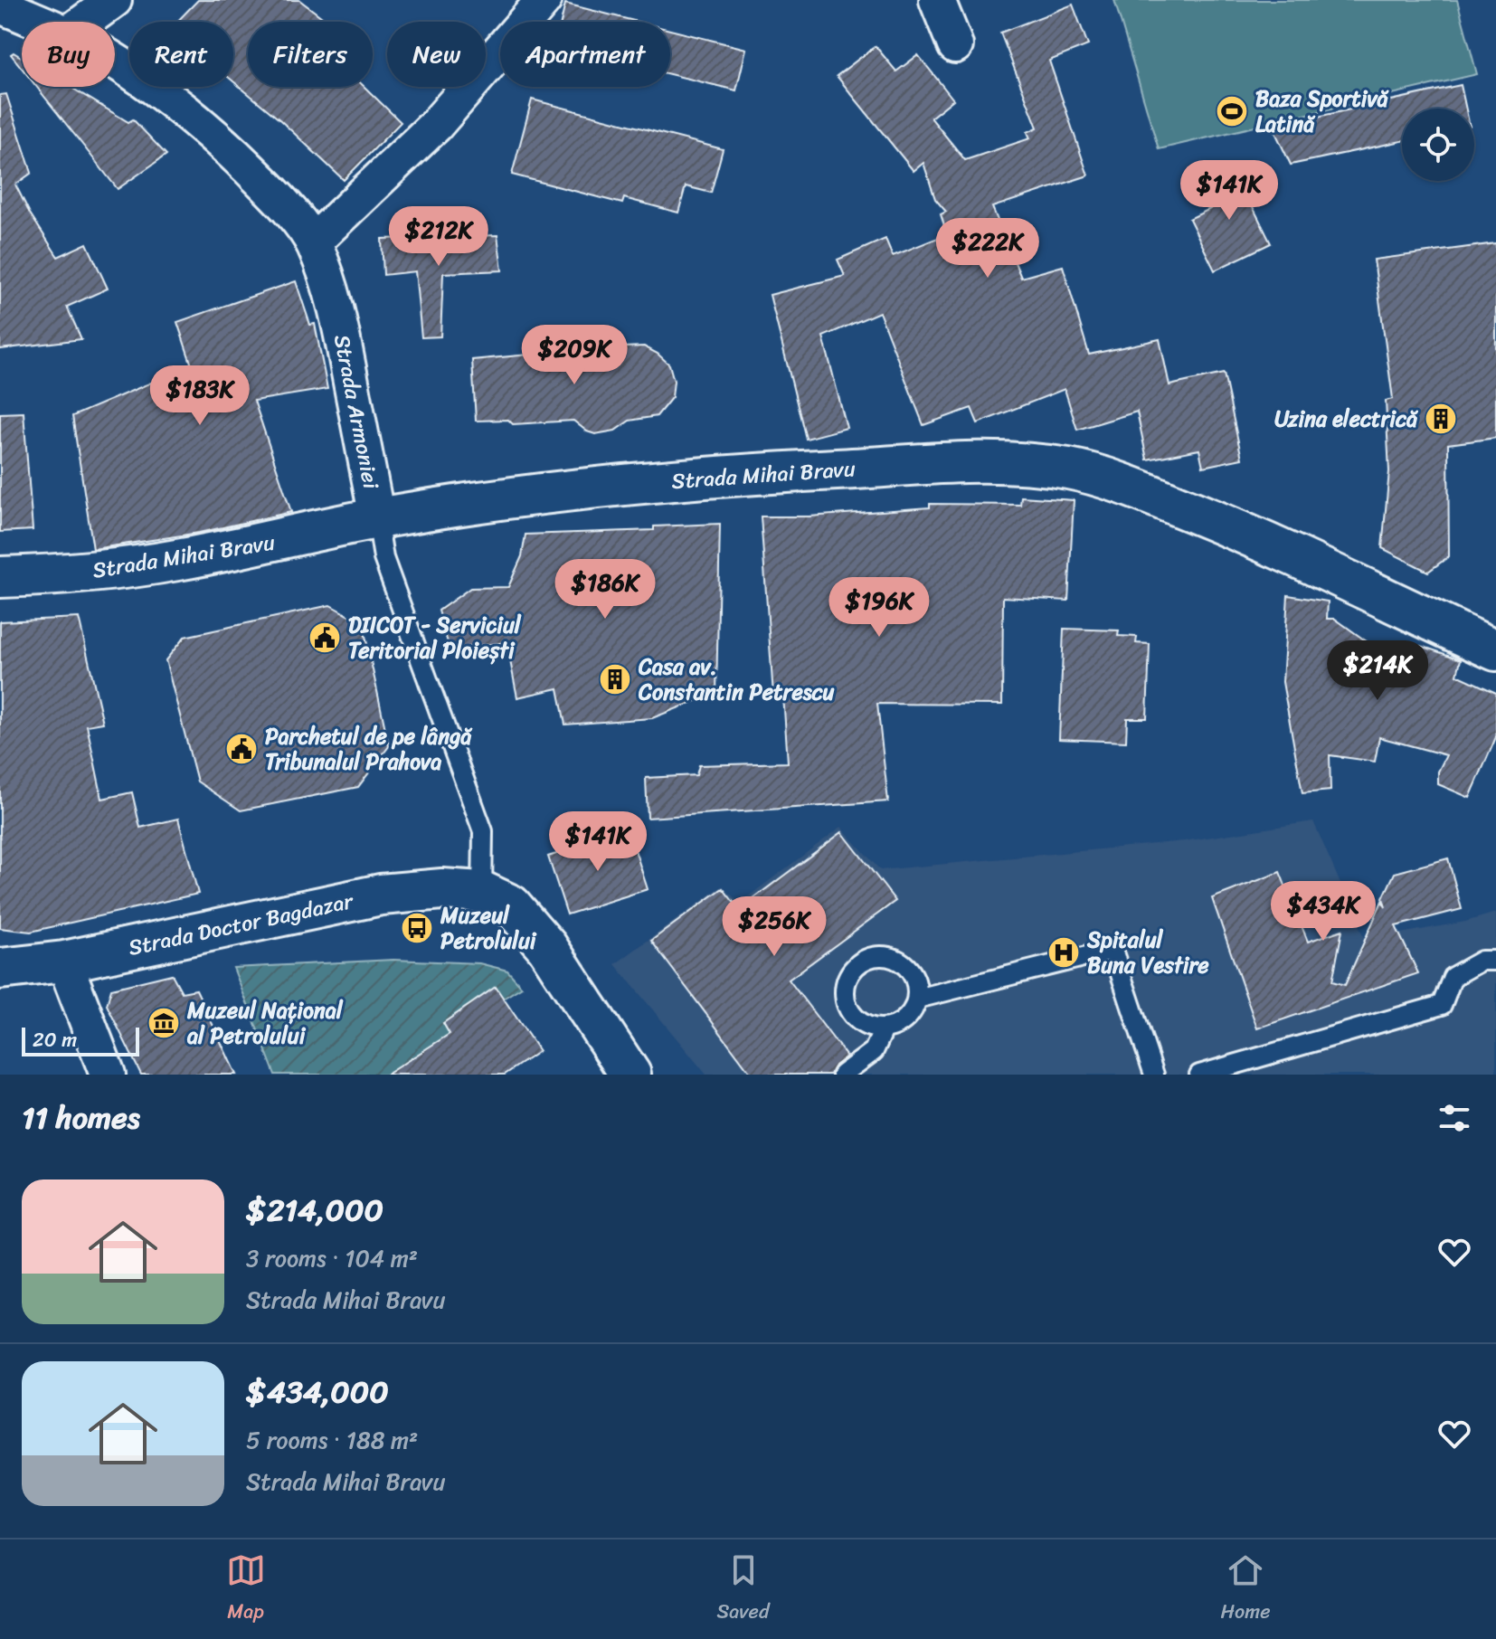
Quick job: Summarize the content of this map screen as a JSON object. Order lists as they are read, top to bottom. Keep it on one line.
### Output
{"streets":{"main road":["Strada Mihai Bravu","Strada Doctor Bagdazar"],"street":["Strada Armoniei"]},"crossings":[["Strada Armoniei","Strada Mihai Bravu"],["Strada Armoniei","Strada Doctor Bagdazar"]],"places":{"sports":["Baza Sportivă Latină"],"building":["Uzina electrică","Casa av. Constantin Petrescu"],"public building":["DIICOT - Serviciul Teritorial Ploiești","Parchetul de pe lângă Tribunalul Prahova"],"bus stop":["Muzeul Petrolului"],"hospital":["Spitalul Buna Vestire"],"museum":["Muzeul Național al Petrolului"]},"scale_bar":"20 m","page":{"chip":["Buy","Rent","Filters","New","Apartment"],"price":["$141K","$212K","$222K","$209K","$183K","$186K","$196K","$214K","$141K","$434K","$256K"],"scale":"20 m","heading":"11 homes","list":[{"name":"$214,000","note":"3 rooms · 104 m² · Strada Mihai Bravu"},{"name":"$434,000","note":"5 rooms · 188 m² · Strada Mihai Bravu"}],"tabs":["Map","Saved","Home"]}}
